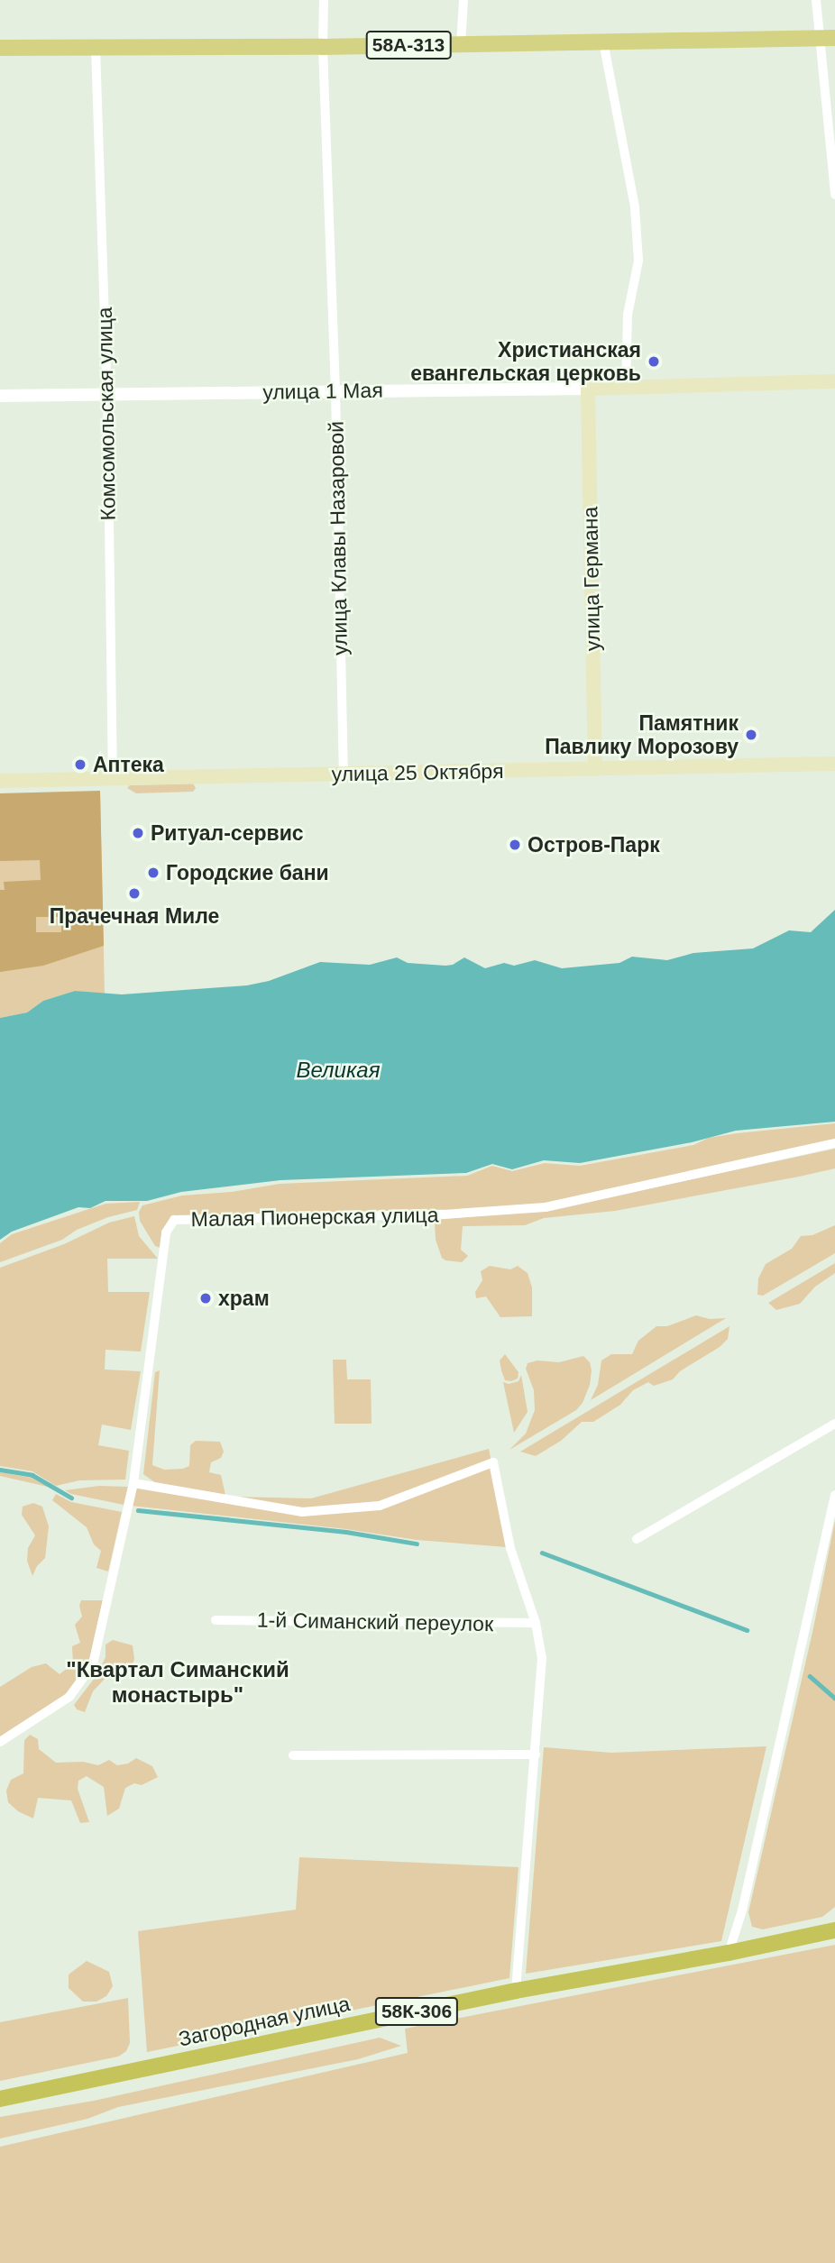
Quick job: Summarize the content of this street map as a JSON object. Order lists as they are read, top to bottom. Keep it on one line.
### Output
{"streets":{"highway":["58К-306","Загородная улица"],"main road":["58А-313","улица 1 Мая","улица Германа","улица 25 Октября"],"street":["Комсомольская улица","улица Клавы Назаровой","Малая Пионерская улица","1-й Симанский переулок"]},"crossings":[["58А-313","Комсомольская улица"],["58А-313","улица Клавы Назаровой"],["улица 1 Мая","Комсомольская улица"],["улица 1 Мая","улица Клавы Назаровой"],["улица 1 Мая","улица Германа"],["Комсомольская улица","улица 25 Октября"],["улица Клавы Назаровой","улица 25 Октября"],["улица Германа","улица 25 Октября"]],"districts":["\"Квартал Симанский монастырь\""],"water":["Великая"],"places":["Христианская евангельская церковь","Памятник Павлику Морозову","Аптека","Ритуал-сервис","Остров-Парк","Городские бани","Прачечная Миле","храм"]}
